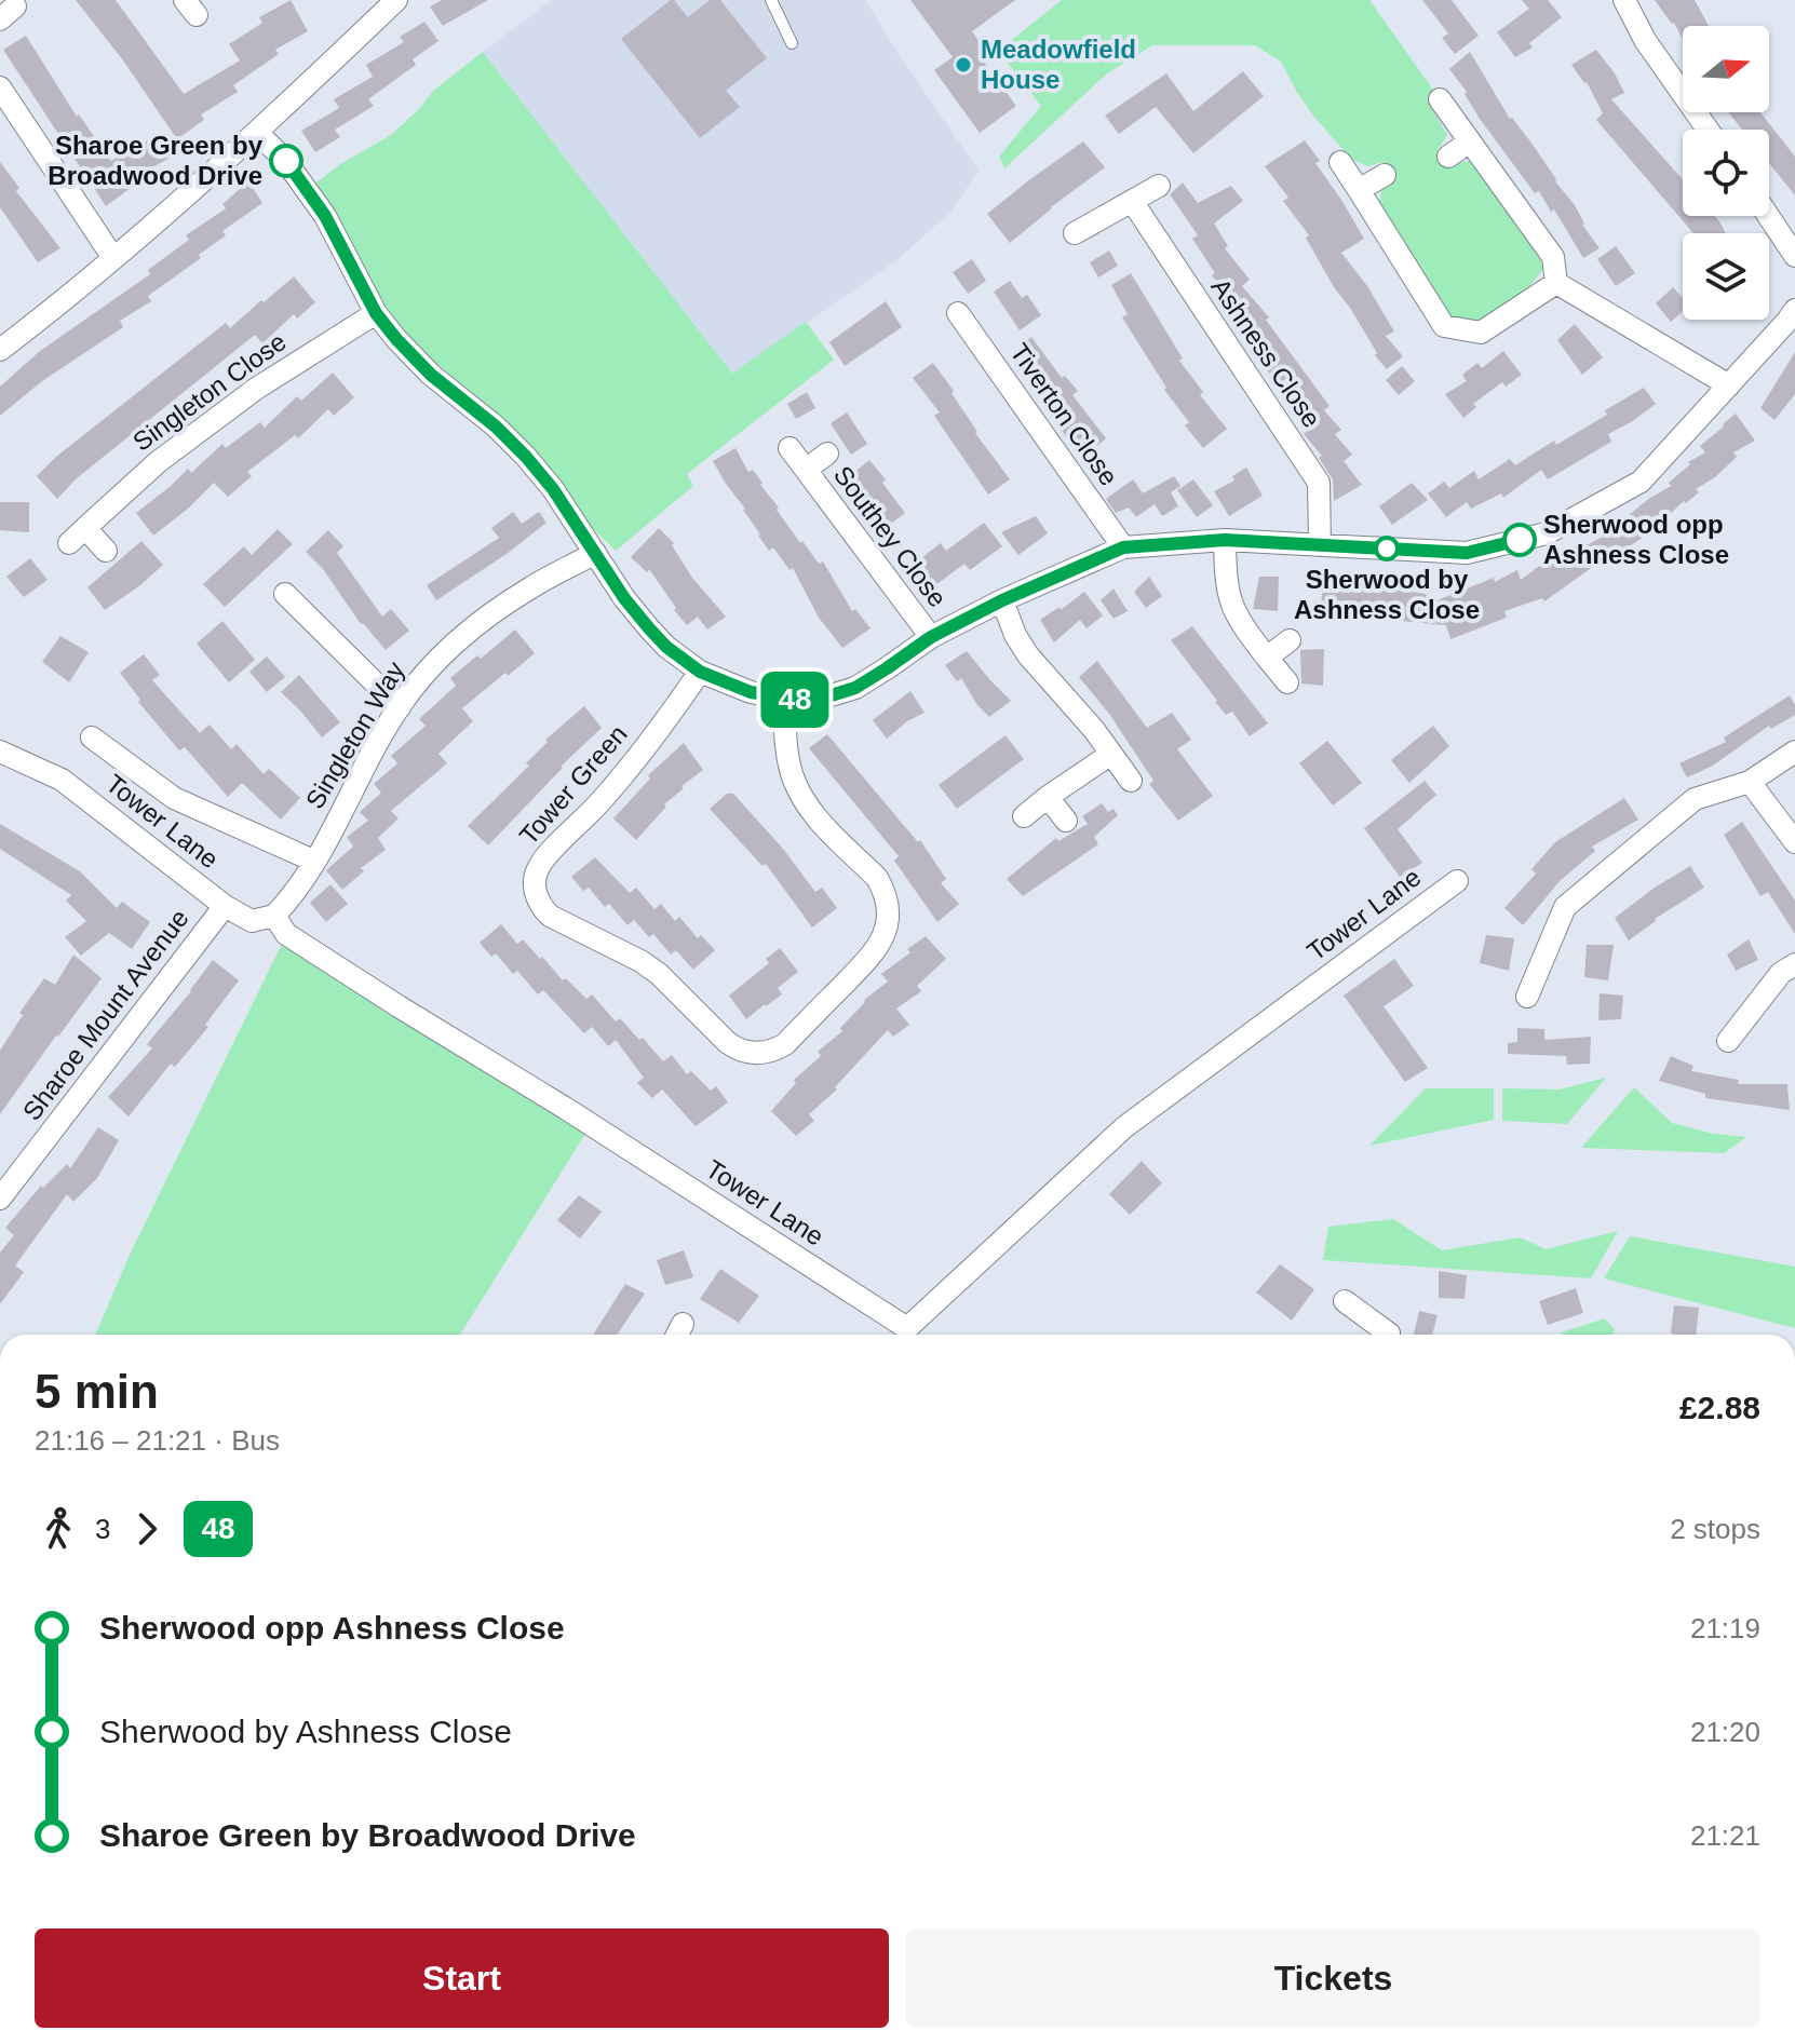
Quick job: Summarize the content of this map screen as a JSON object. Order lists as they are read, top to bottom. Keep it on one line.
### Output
{"streets":{"street":["Ashness Close","Singleton Close","Tiverton Close","Southey Close","Singleton Way","Tower Green","Tower Lane","Sharoe Mount Avenue"]},"crossings":[["Singleton Way","Tower Lane"],["Tower Lane","Sharoe Mount Avenue"]],"places":["Meadowfield House","Sharoe Green by Broadwood Drive","Sherwood opp Ashness Close","Sherwood by Ashness Close"],"lines":["bus line 48"],"north":"right","page":{"on_map":"48","heading":["5 min","21:16 – 21:21 · Bus","£2.88"],"legs":["3","48","2 stops"],"list":[{"name":"Sherwood opp Ashness Close","value":"21:19"},{"name":"Sherwood by Ashness Close","value":"21:20"},{"name":"Sharoe Green by Broadwood Drive","value":"21:21"}],"buttons":["Start","Tickets"]}}
